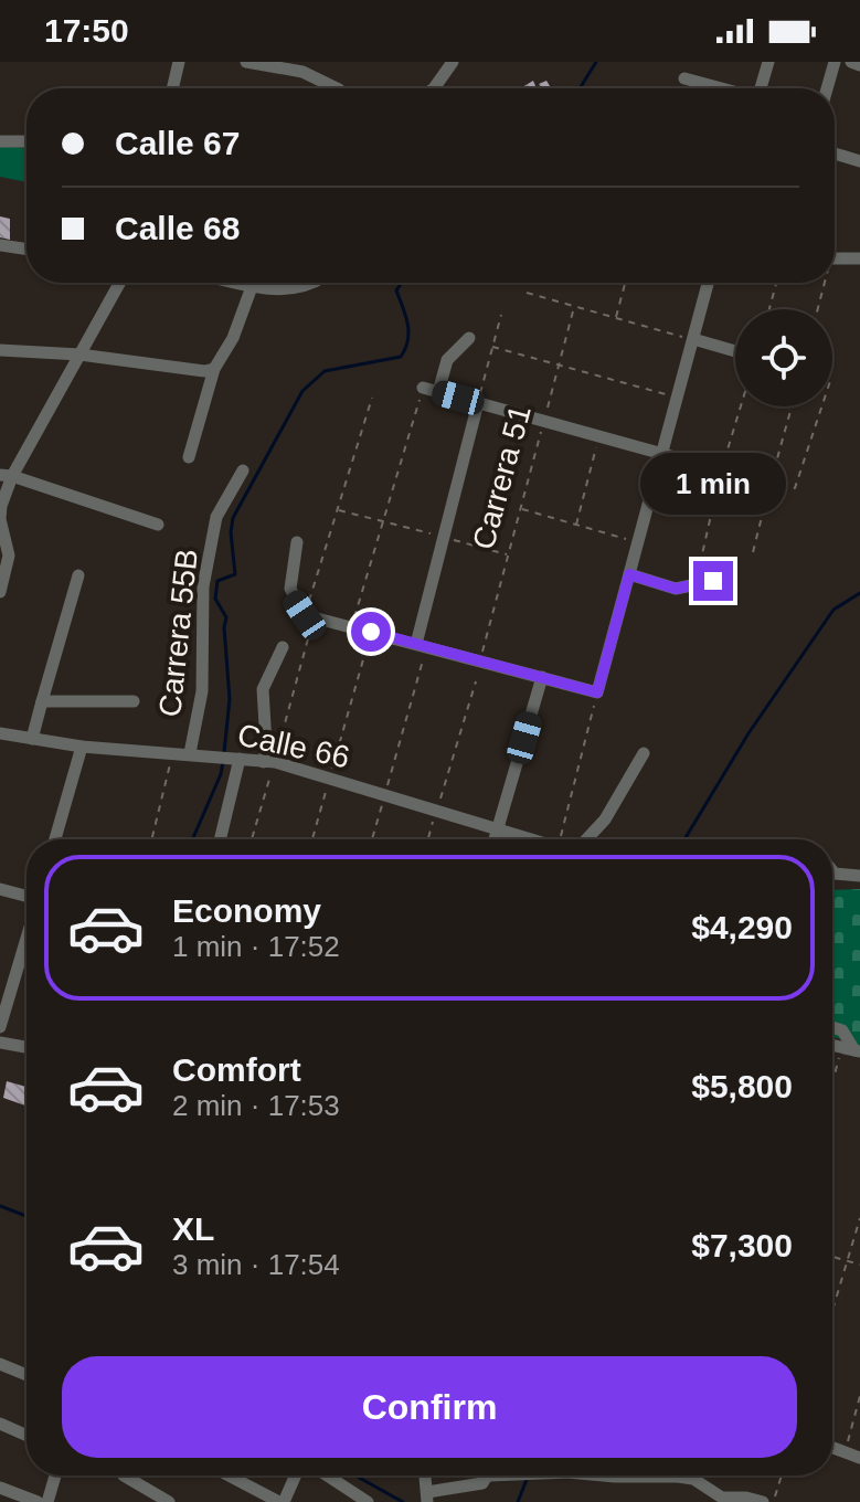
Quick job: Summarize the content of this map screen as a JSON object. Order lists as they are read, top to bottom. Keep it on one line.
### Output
{"streets":{"street":["Carrera 55B","Calle 66"],"path":["Carrera 51"]},"crossings":[["Carrera 55B","Calle 66"]],"page":{"status":"17:50","banner":["Calle 67","Calle 68"],"bubble":"1 min","list":[{"name":"Economy","note":"1 min · 17:52","value":"$4,290"},{"name":"Comfort","note":"2 min · 17:53","value":"$5,800"},{"name":"XL","note":"3 min · 17:54","value":"$7,300"}],"buttons":"Confirm"}}
